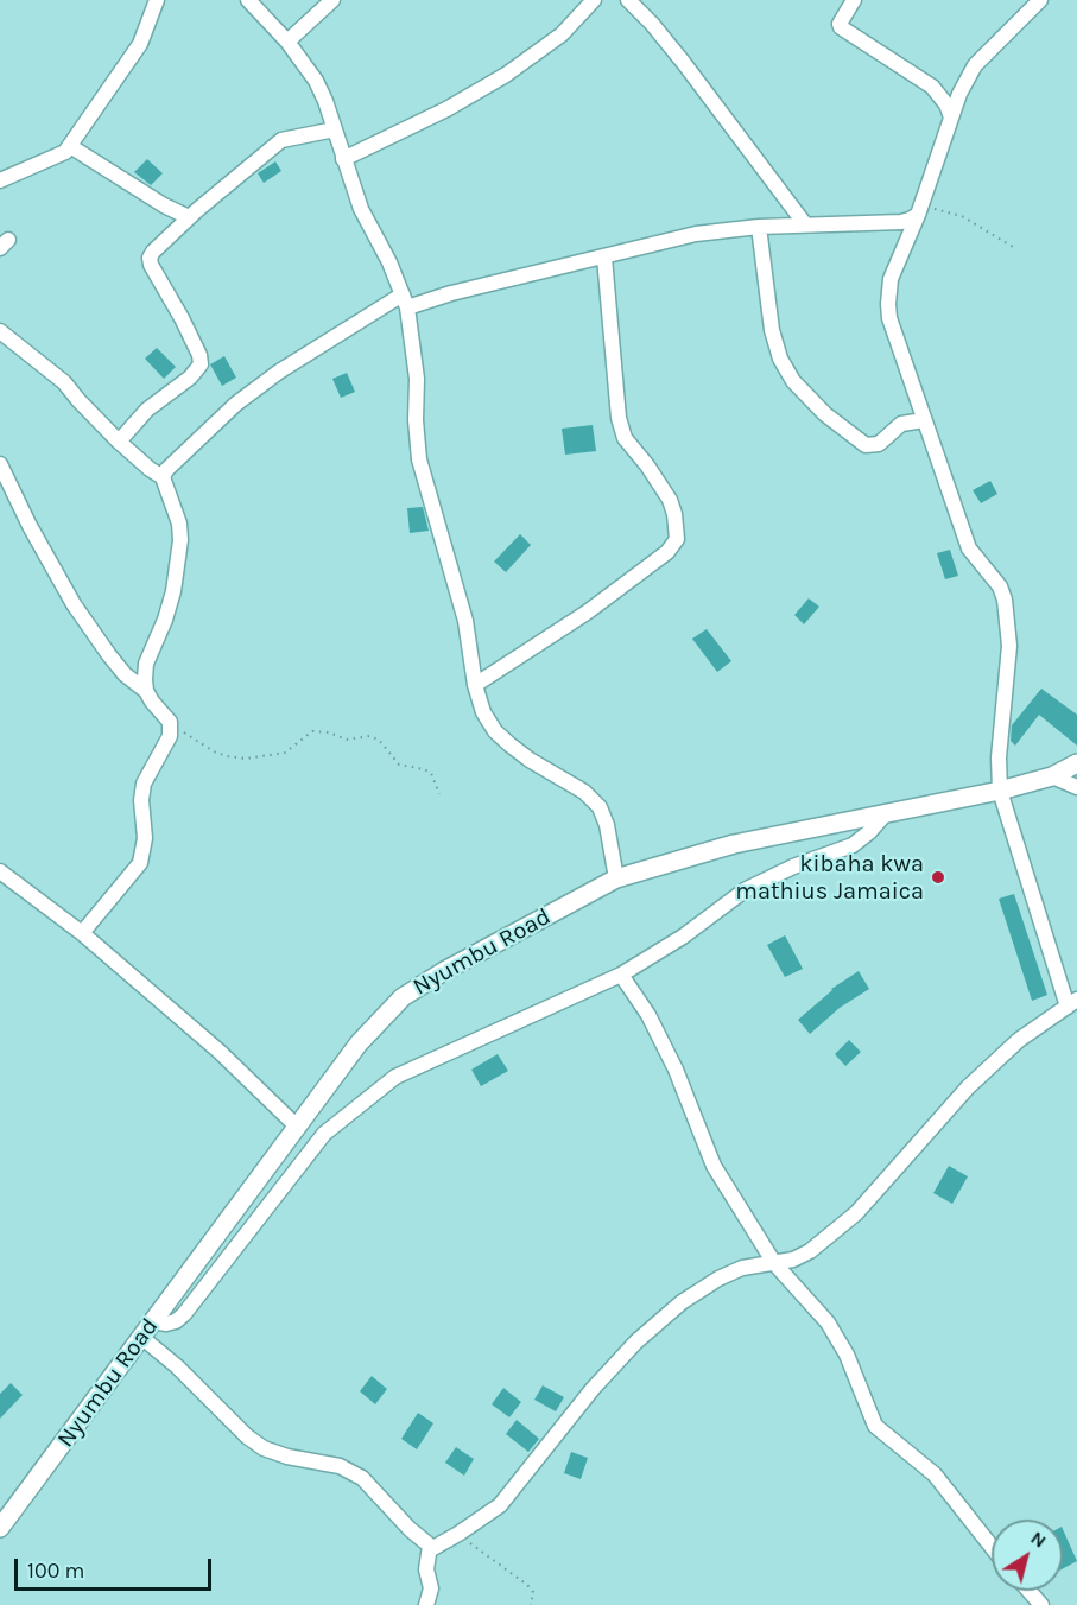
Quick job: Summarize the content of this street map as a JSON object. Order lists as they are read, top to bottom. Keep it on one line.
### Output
{"streets":{"street":["Nyumbu Road"]},"places":["kibaha kwa mathius Jamaica"],"scale_bar":"100 m","north":"top right"}
